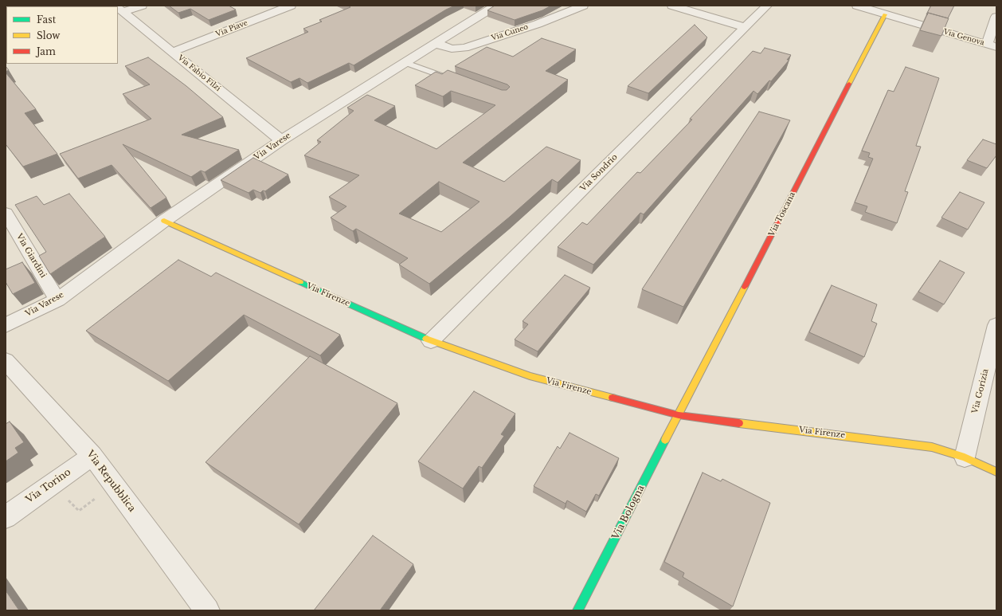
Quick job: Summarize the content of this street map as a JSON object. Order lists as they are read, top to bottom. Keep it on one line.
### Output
{"streets":{"street":["Via Piave","Via Cuneo","Via Genova","Via Fabio Filzi","Via Varese","Via Sondrio","Via Toscana","Via Giardini","Via Firenze","Via Gorizia","Via Repubblica","Via Torino","Via Bologna"]},"crossings":[["Via Piave","Via Fabio Filzi"],["Via Cuneo","Via Varese"],["Via Genova","Via Toscana"],["Via Fabio Filzi","Via Varese"],["Via Varese","Via Giardini"],["Via Varese","Via Firenze"],["Via Sondrio","Via Firenze"],["Via Toscana","Via Firenze"],["Via Toscana","Via Bologna"],["Via Firenze","Via Gorizia"],["Via Firenze","Via Bologna"],["Via Repubblica","Via Torino"]],"legend":["Fast","Slow","Jam"]}
